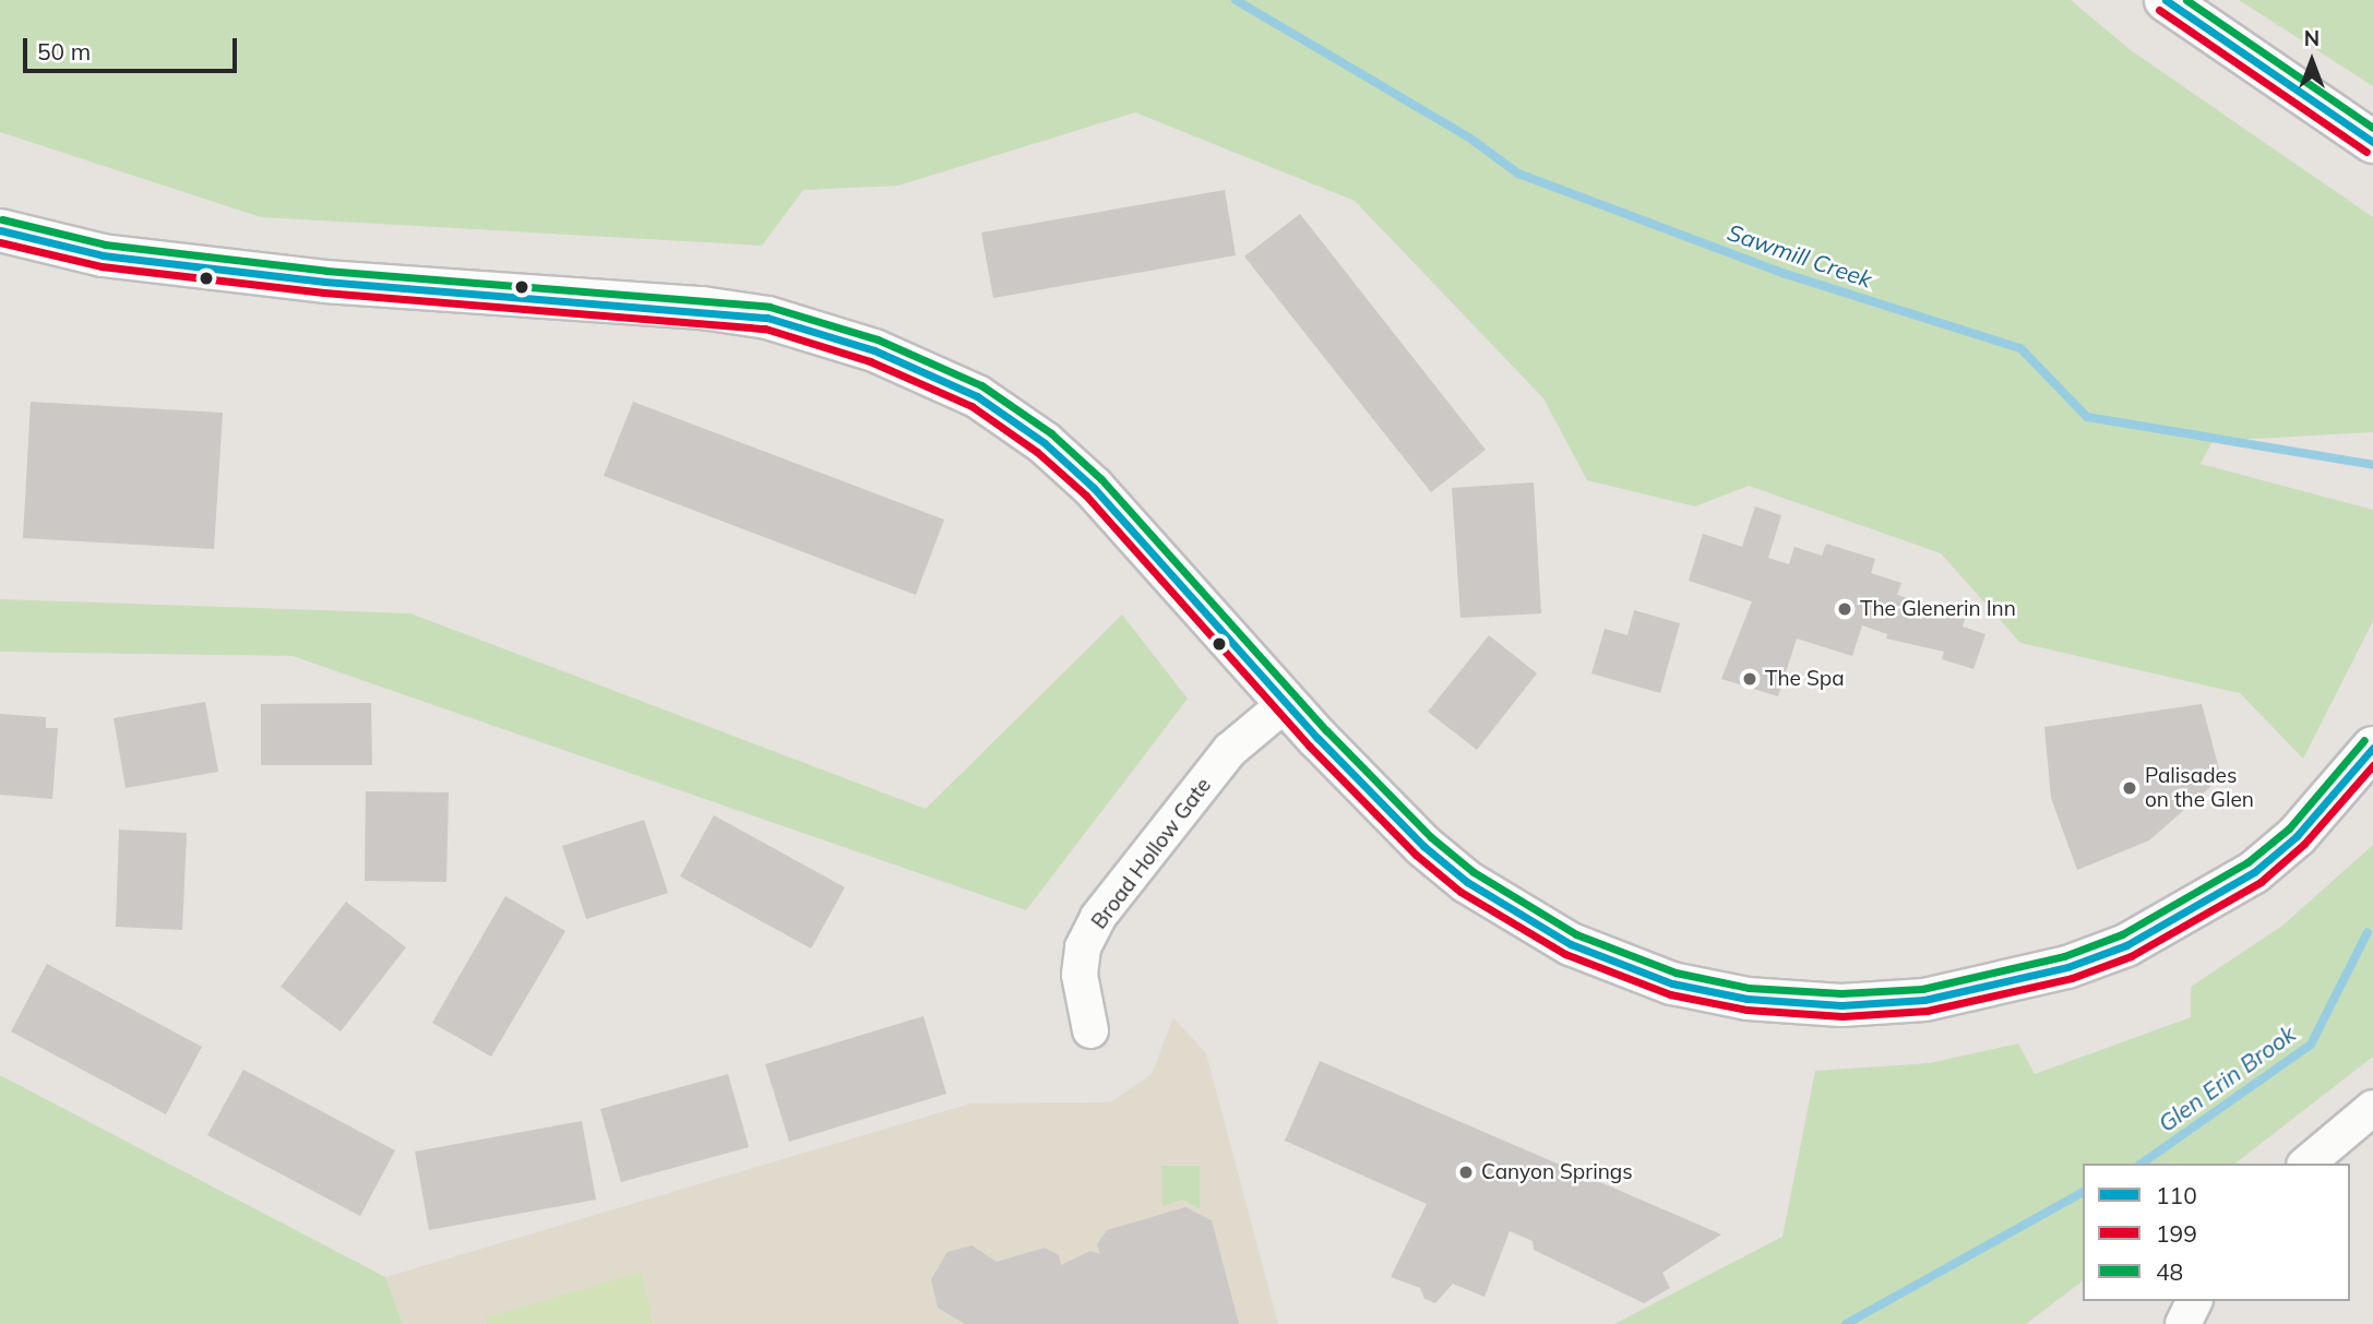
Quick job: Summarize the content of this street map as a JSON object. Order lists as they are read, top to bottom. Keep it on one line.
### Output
{"streets":{"street":["Broad Hollow Gate"]},"water":["Sawmill Creek","Glen Erin Brook"],"places":["The Glenerin Inn","The Spa","Palisades on the Glen","Canyon Springs"],"lines":["transit line 110","transit line 48","transit line 199"],"legend":["110","199","48"],"scale_bar":"50 m","north":"top"}
